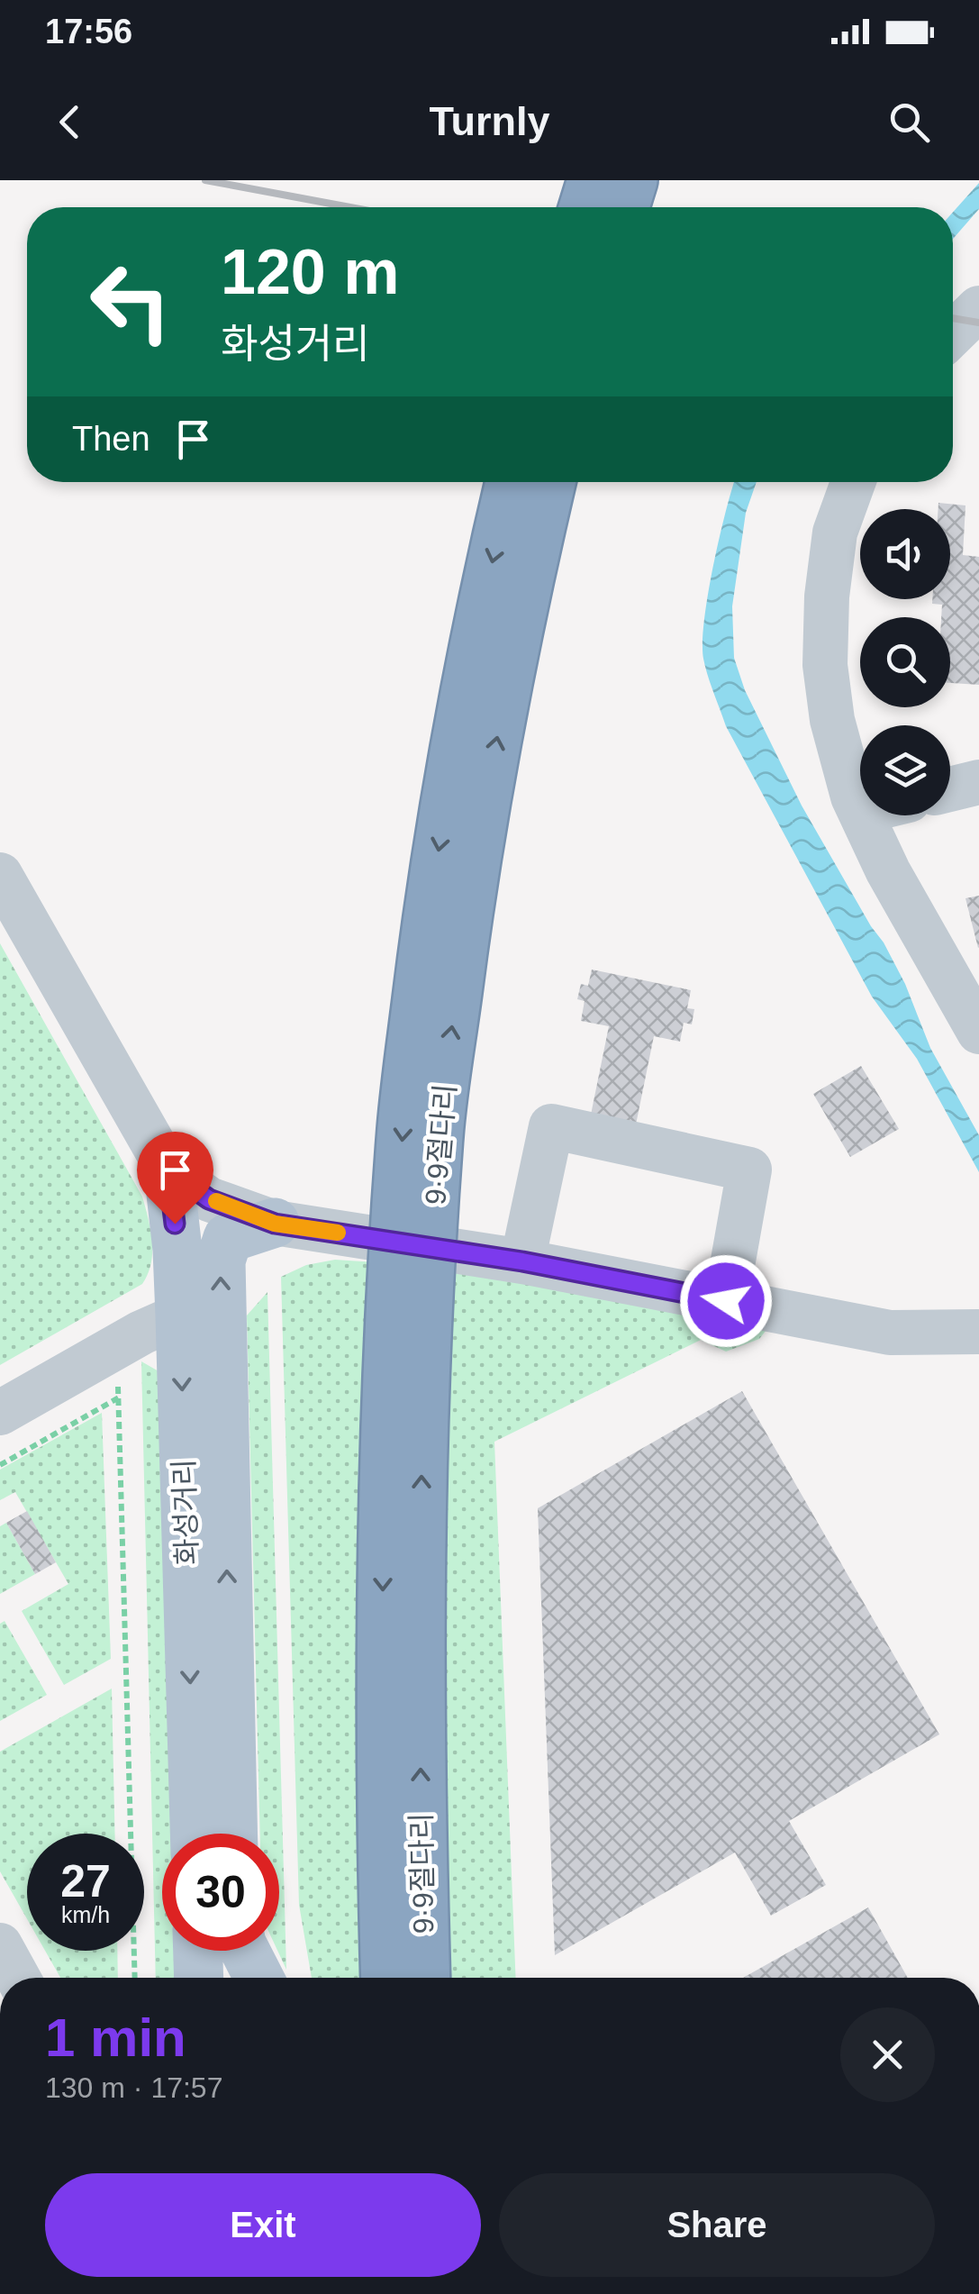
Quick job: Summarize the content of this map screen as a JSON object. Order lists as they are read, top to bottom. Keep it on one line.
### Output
{"streets":{"highway":["9·9절다리"],"main road":["화성거리"]},"page":{"status":"17:56","header":"Turnly","turn":["120 m","화성거리"],"then":"Then","speed":"27 km/h","limit":"30","heading":["1 min","130 m · 17:57"],"buttons":["Exit","Share"]}}
